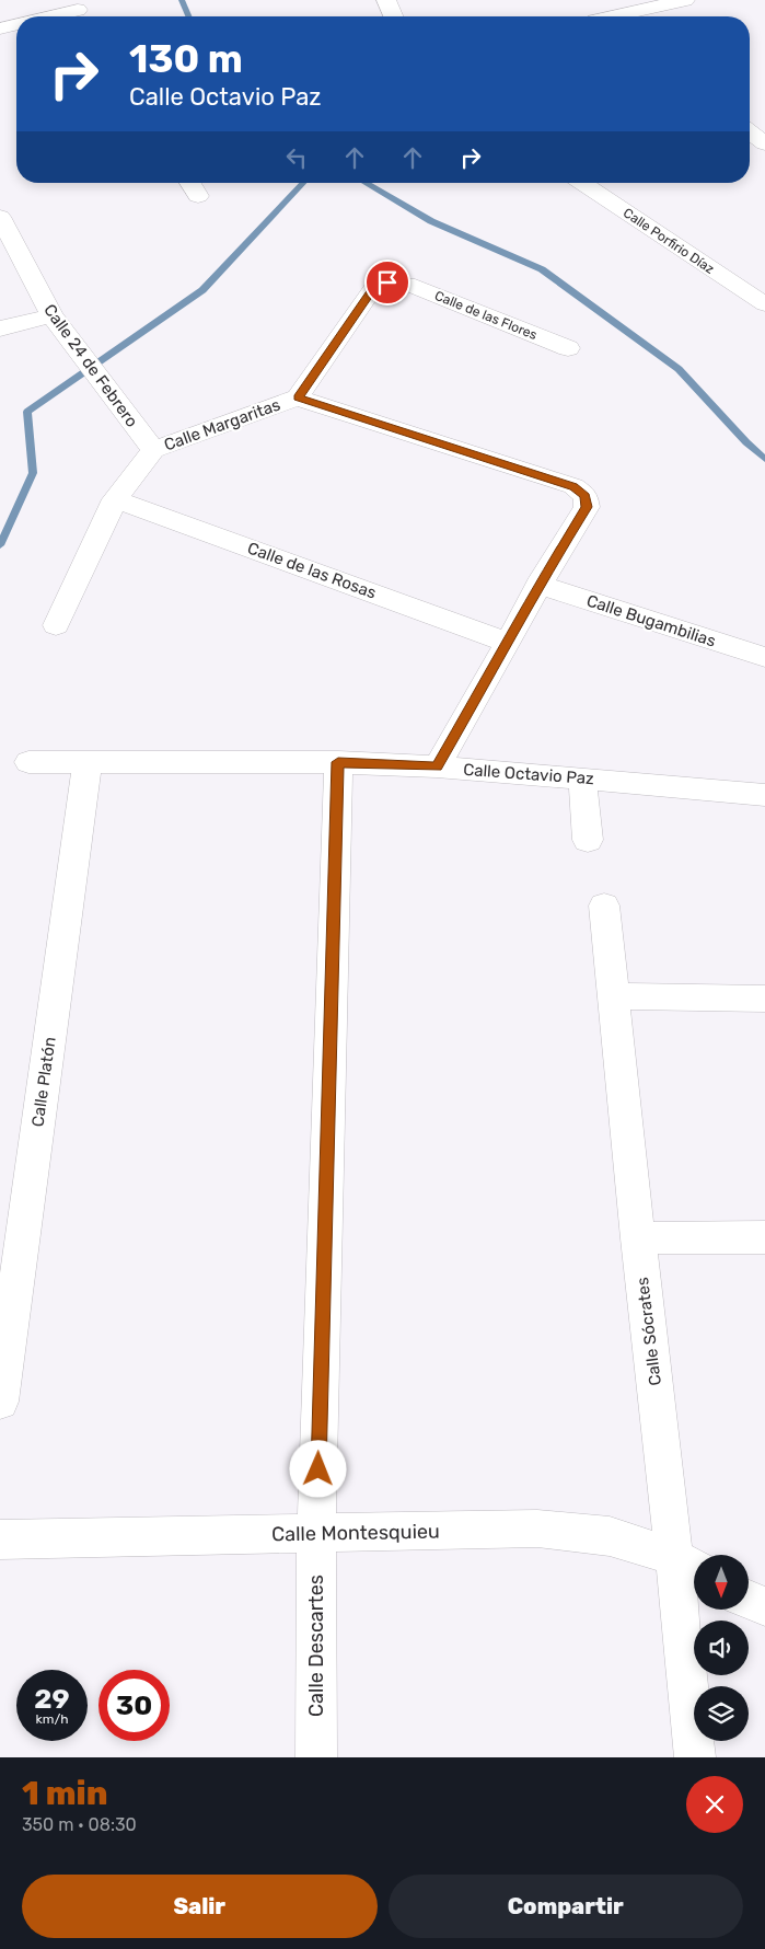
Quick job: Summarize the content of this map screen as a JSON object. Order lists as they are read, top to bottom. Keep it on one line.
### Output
{"streets":{"street":["Calle Porfirio Díaz","Calle de las Flores","Calle 24 de Febrero","Calle Margaritas","Calle de las Rosas","Calle Bugambilias","Calle Octavio Paz","Calle Platón","Calle Sócrates","Calle Montesquieu","Calle Descartes"]},"crossings":[["Calle de las Flores","Calle Margaritas"],["Calle 24 de Febrero","Calle Margaritas"],["Calle Margaritas","Calle de las Rosas"],["Calle Margaritas","Calle Bugambilias"],["Calle Margaritas","Calle Octavio Paz"],["Calle Octavio Paz","Calle Platón"],["Calle Octavio Paz","Calle Descartes"],["Calle Sócrates","Calle Montesquieu"],["Calle Montesquieu","Calle Descartes"]],"north":"bottom","page":{"turn":["130 m","Calle Octavio Paz"],"speed":"29 km/h","limit":"30","heading":["1 min","350 m · 08:30"],"buttons":["Salir","Compartir"]}}
